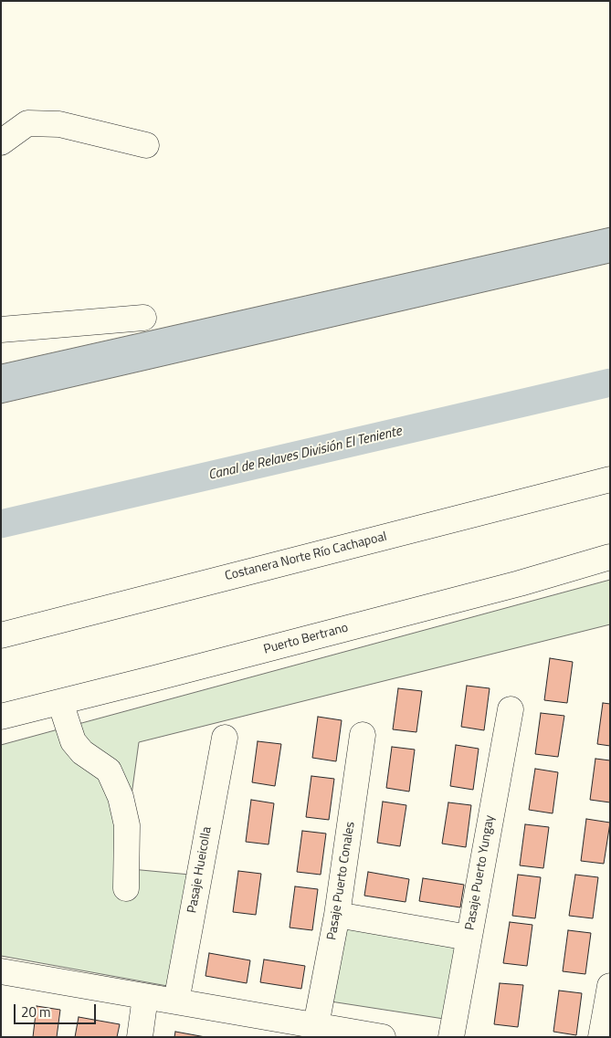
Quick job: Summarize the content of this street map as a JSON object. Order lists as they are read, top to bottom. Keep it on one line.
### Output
{"streets":{"street":["Costanera Norte Río Cachapoal","Puerto Bertrano","Pasaje Hueicolla","Pasaje Puerto Yungay","Pasaje Puerto Conales"]},"water":["Canal de Relaves División El Teniente"],"scale_bar":"20 m"}
